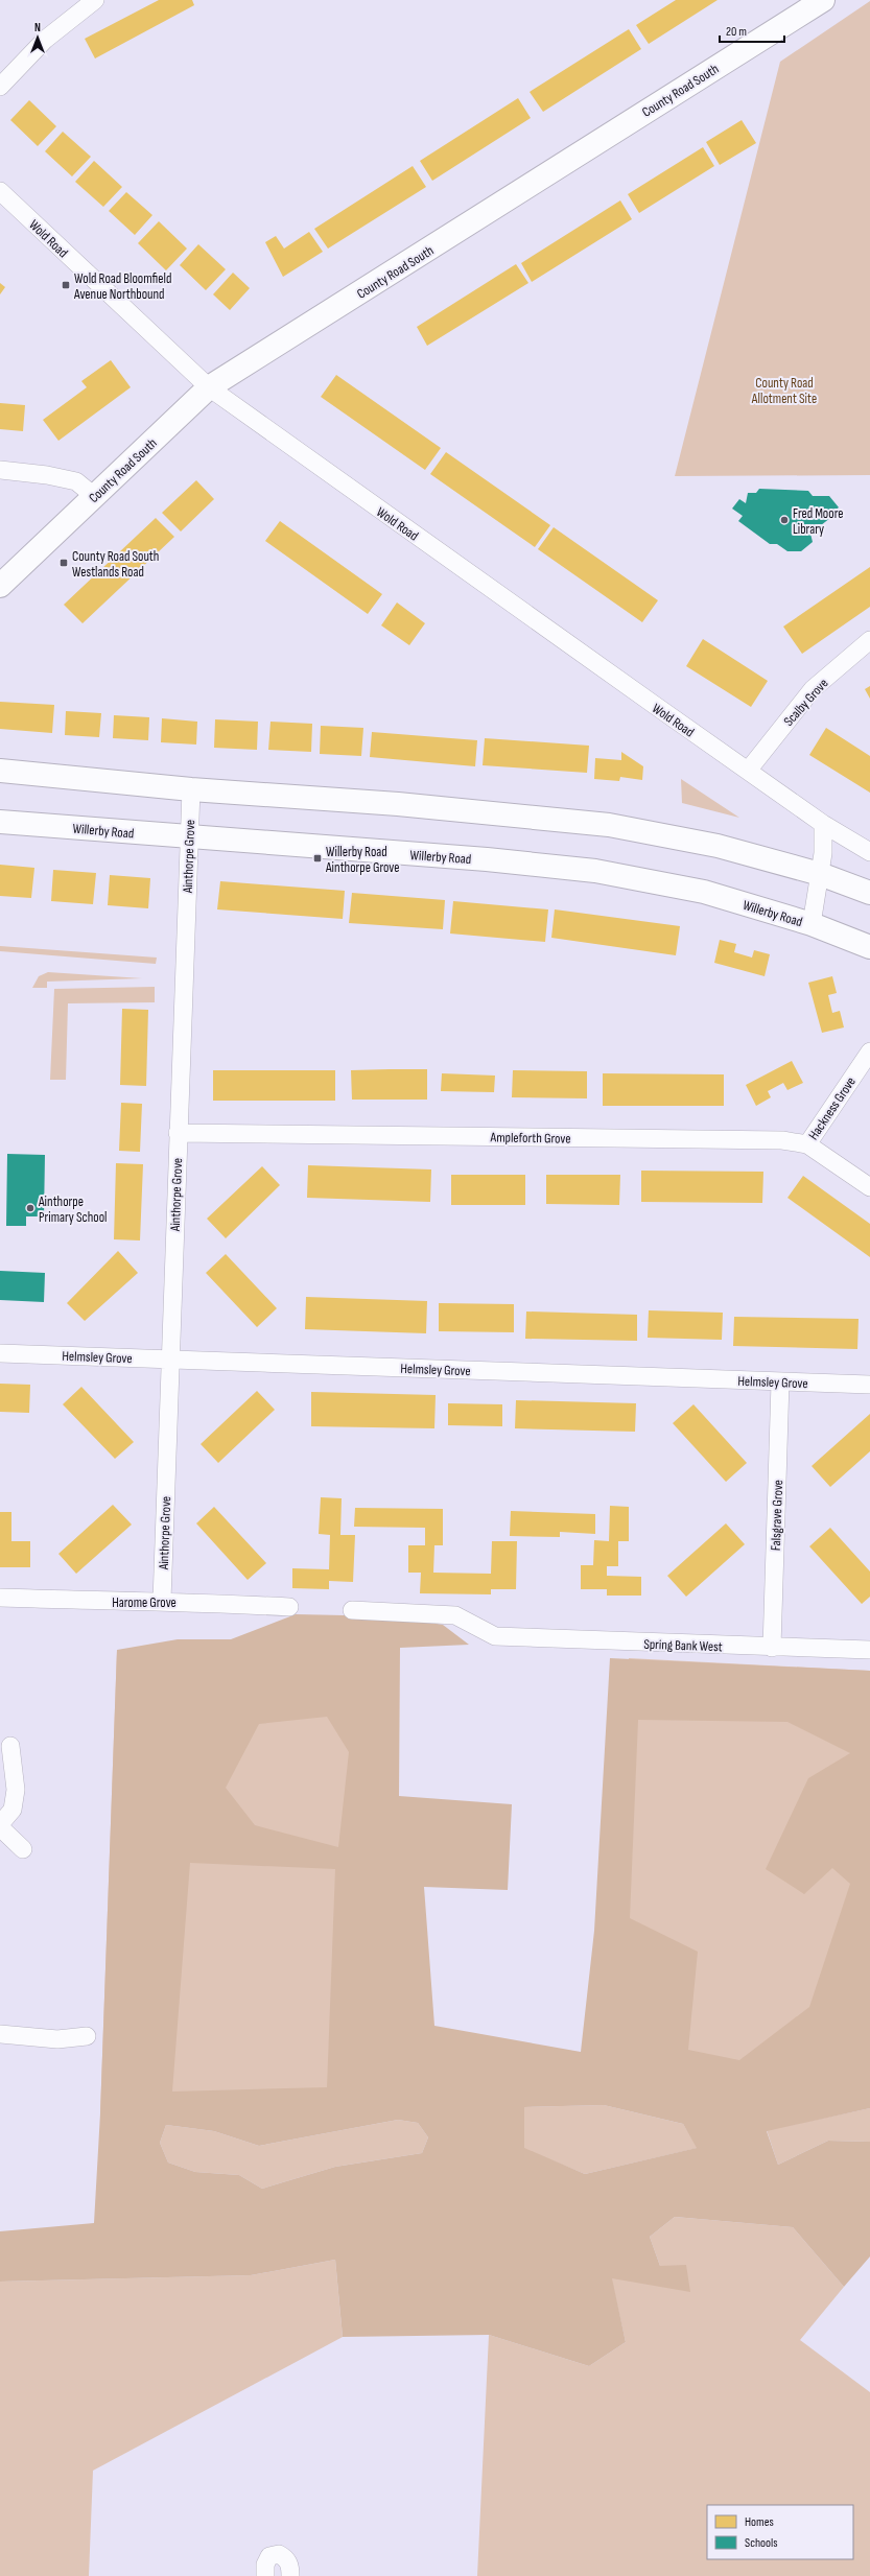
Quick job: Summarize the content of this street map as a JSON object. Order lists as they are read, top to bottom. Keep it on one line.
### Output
{"streets":{"street":["County Road South","Wold Road","Scalby Grove","Willerby Road","Ainthorpe Grove","Hackness Grove","Ampleforth Grove","Helmsley Grove","Falsgrave Grove","Harome Grove","Spring Bank West"]},"crossings":[["County Road South","Wold Road"],["Wold Road","Scalby Grove"],["Willerby Road","Ainthorpe Grove"],["Ainthorpe Grove","Ampleforth Grove"],["Ainthorpe Grove","Helmsley Grove"],["Ainthorpe Grove","Harome Grove"],["Hackness Grove","Ampleforth Grove"],["Helmsley Grove","Falsgrave Grove"],["Falsgrave Grove","Spring Bank West"]],"parks":["County Road Allotment Site"],"places":{"transit":["Wold Road Bloomfield Avenue Northbound","County Road South Westlands Road","Willerby Road Ainthorpe Grove"],"other":["Fred Moore Library","Ainthorpe Primary School"]},"legend":["Homes","Schools"],"scale_bar":"20 m","north":"top"}
